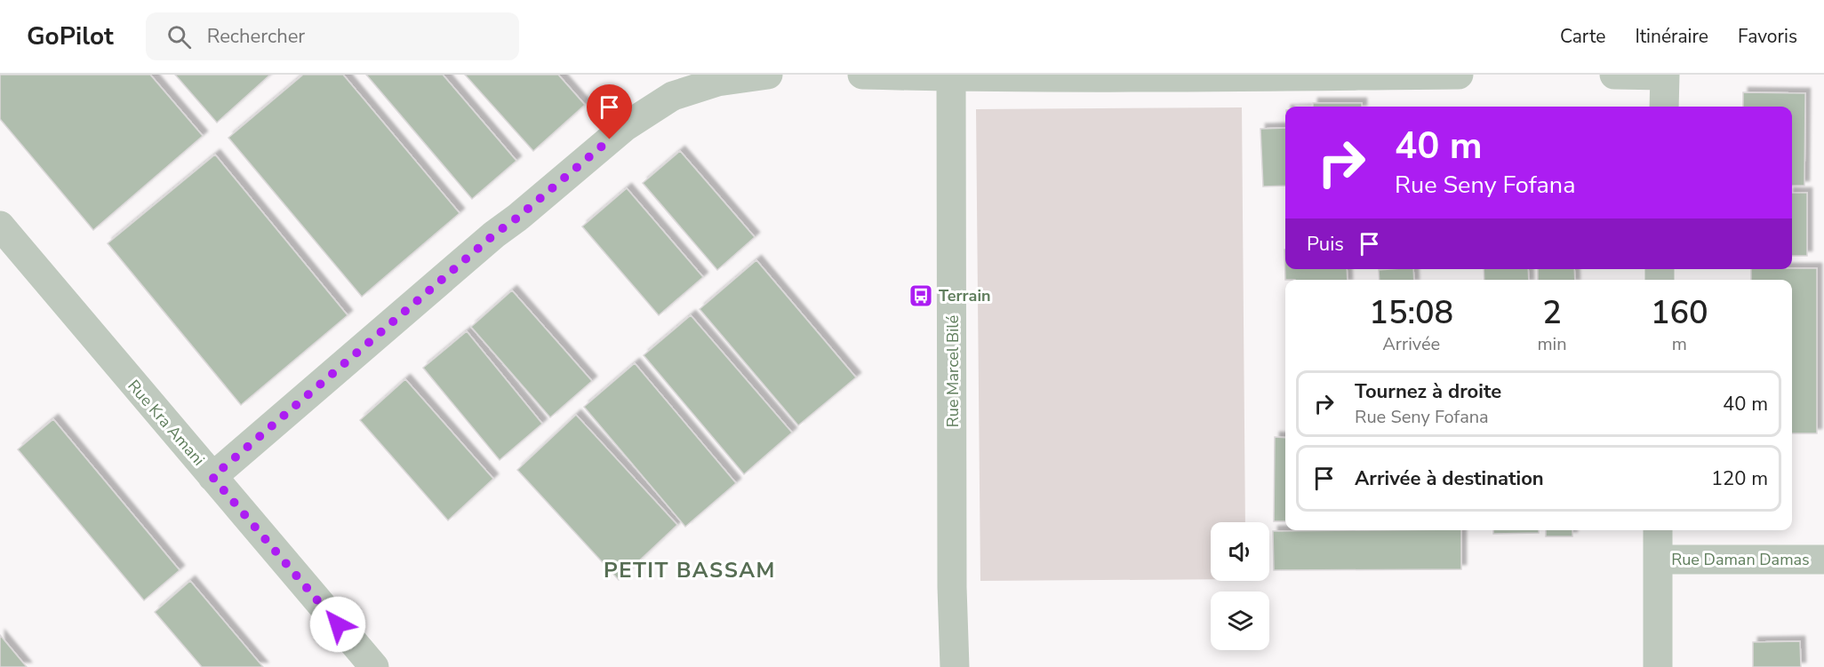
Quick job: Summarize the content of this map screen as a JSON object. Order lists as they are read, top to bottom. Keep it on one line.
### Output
{"streets":{"street":["Rue Marcel Bilé","Rue Kra Amani","Rue Daman Damas"]},"districts":["PETIT BASSAM"],"places":{"bus stop":["Terrain"]},"page":{"header":"GoPilot","search":"Rechercher","nav":["Carte","Itinéraire","Favoris"],"turn":["40 m","Rue Seny Fofana"],"then":"Puis","eta":["15:08","Arrivée","2","min","160","m"],"list":[{"name":"Tournez à droite","note":"Rue Seny Fofana","value":"40 m"},{"name":"Arrivée à destination","value":"120 m"}]}}
